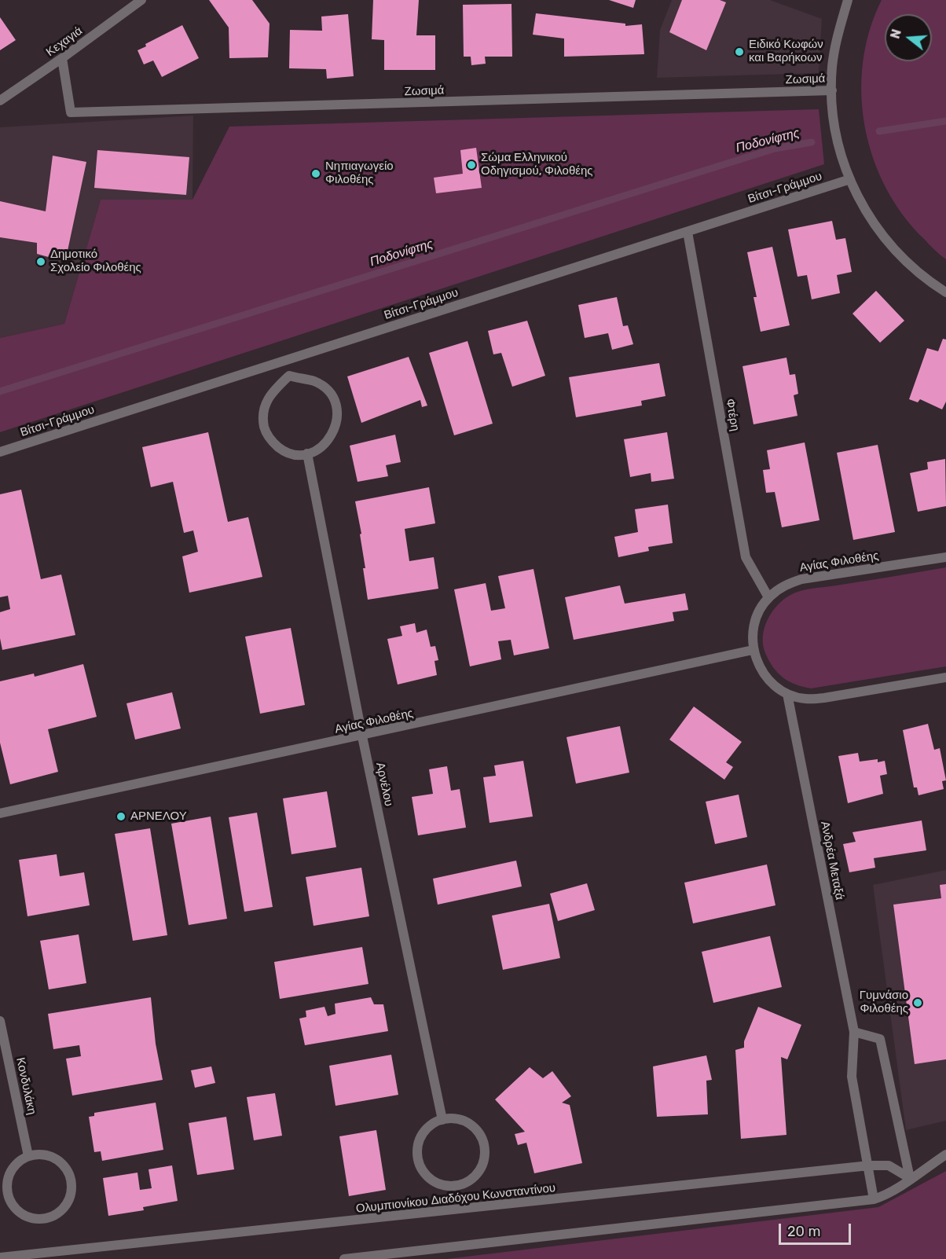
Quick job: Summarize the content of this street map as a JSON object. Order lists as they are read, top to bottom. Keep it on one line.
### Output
{"streets":{"street":["Κεχαγιά","Ζωσιμά","Βίτσι-Γράμμου","Φτέρη","Αγίας Φιλοθέης","Αρνέλου","Ανδρέα Μεταξά","Κονδυλάκη","Ολυμπιονίκου Διαδόχου Κωνσταντίνου"]},"crossings":[["Κεχαγιά","Ζωσιμά"],["Βίτσι-Γράμμου","Φτέρη"],["Φτέρη","Αγίας Φιλοθέης"],["Αγίας Φιλοθέης","Αρνέλου"],["Αγίας Φιλοθέης","Ανδρέα Μεταξά"],["Ανδρέα Μεταξά","Ολυμπιονίκου Διαδόχου Κωνσταντίνου"]],"water":["Ποδονίφτης"],"places":["Ειδικό Κωφών και Βαρήκοων","Σώμα Ελληνικού Οδηγισμού, Φιλοθέης","Νηπιαγωγείο Φιλοθέης","Δημοτικό Σχολείο Φιλοθέης","ΑΡΝΕΛΟΥ","Γυμνάσιο Φιλοθέης"],"scale_bar":"20 m","north":"left"}
